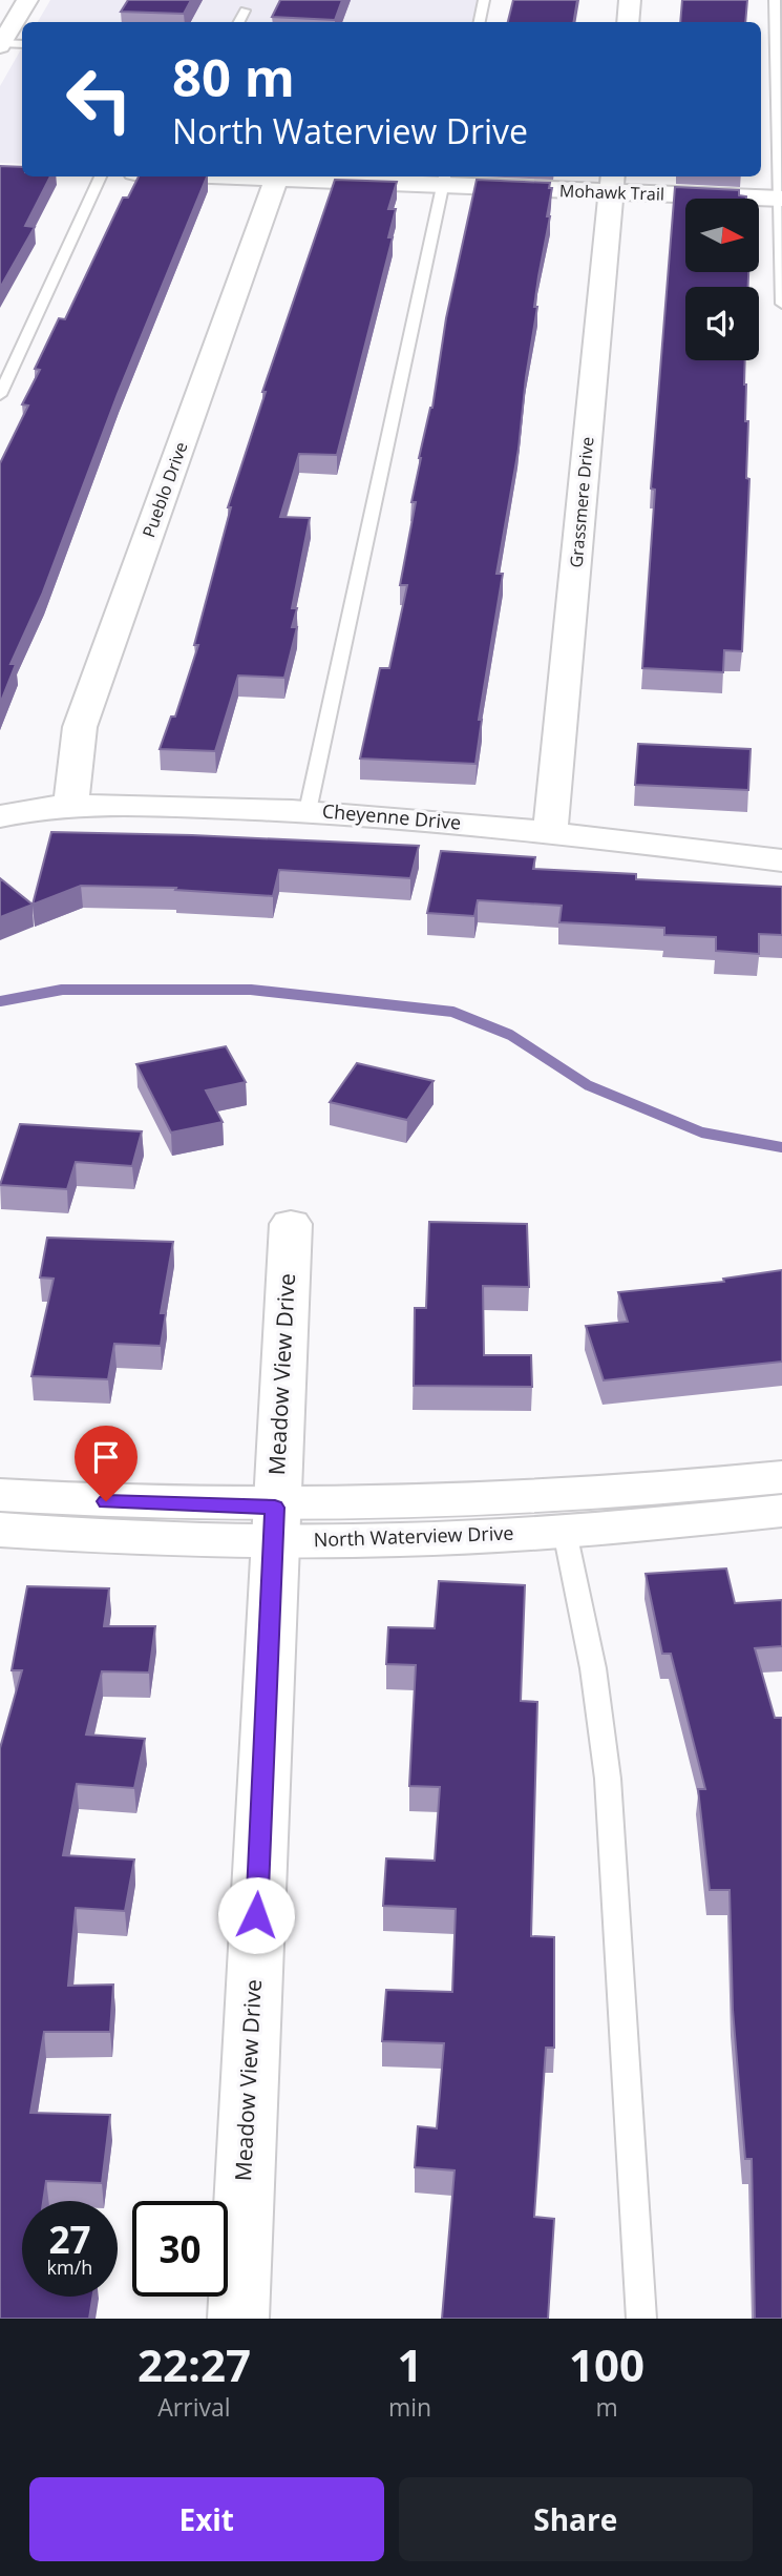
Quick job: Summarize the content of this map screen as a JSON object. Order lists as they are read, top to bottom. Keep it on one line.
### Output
{"streets":{"street":["Mohawk Trail","Pueblo Drive","Grassmere Drive","Cheyenne Drive","Meadow View Drive","North Waterview Drive"]},"crossings":[["Mohawk Trail","Pueblo Drive"],["Mohawk Trail","Grassmere Drive"],["Pueblo Drive","Cheyenne Drive"],["Grassmere Drive","Cheyenne Drive"],["Meadow View Drive","North Waterview Drive"]],"north":"right","page":{"turn":["80 m","North Waterview Drive"],"speed":"27 km/h","limit":"30","eta":["22:27","Arrival","1","min","100","m"],"buttons":["Exit","Share"]}}
